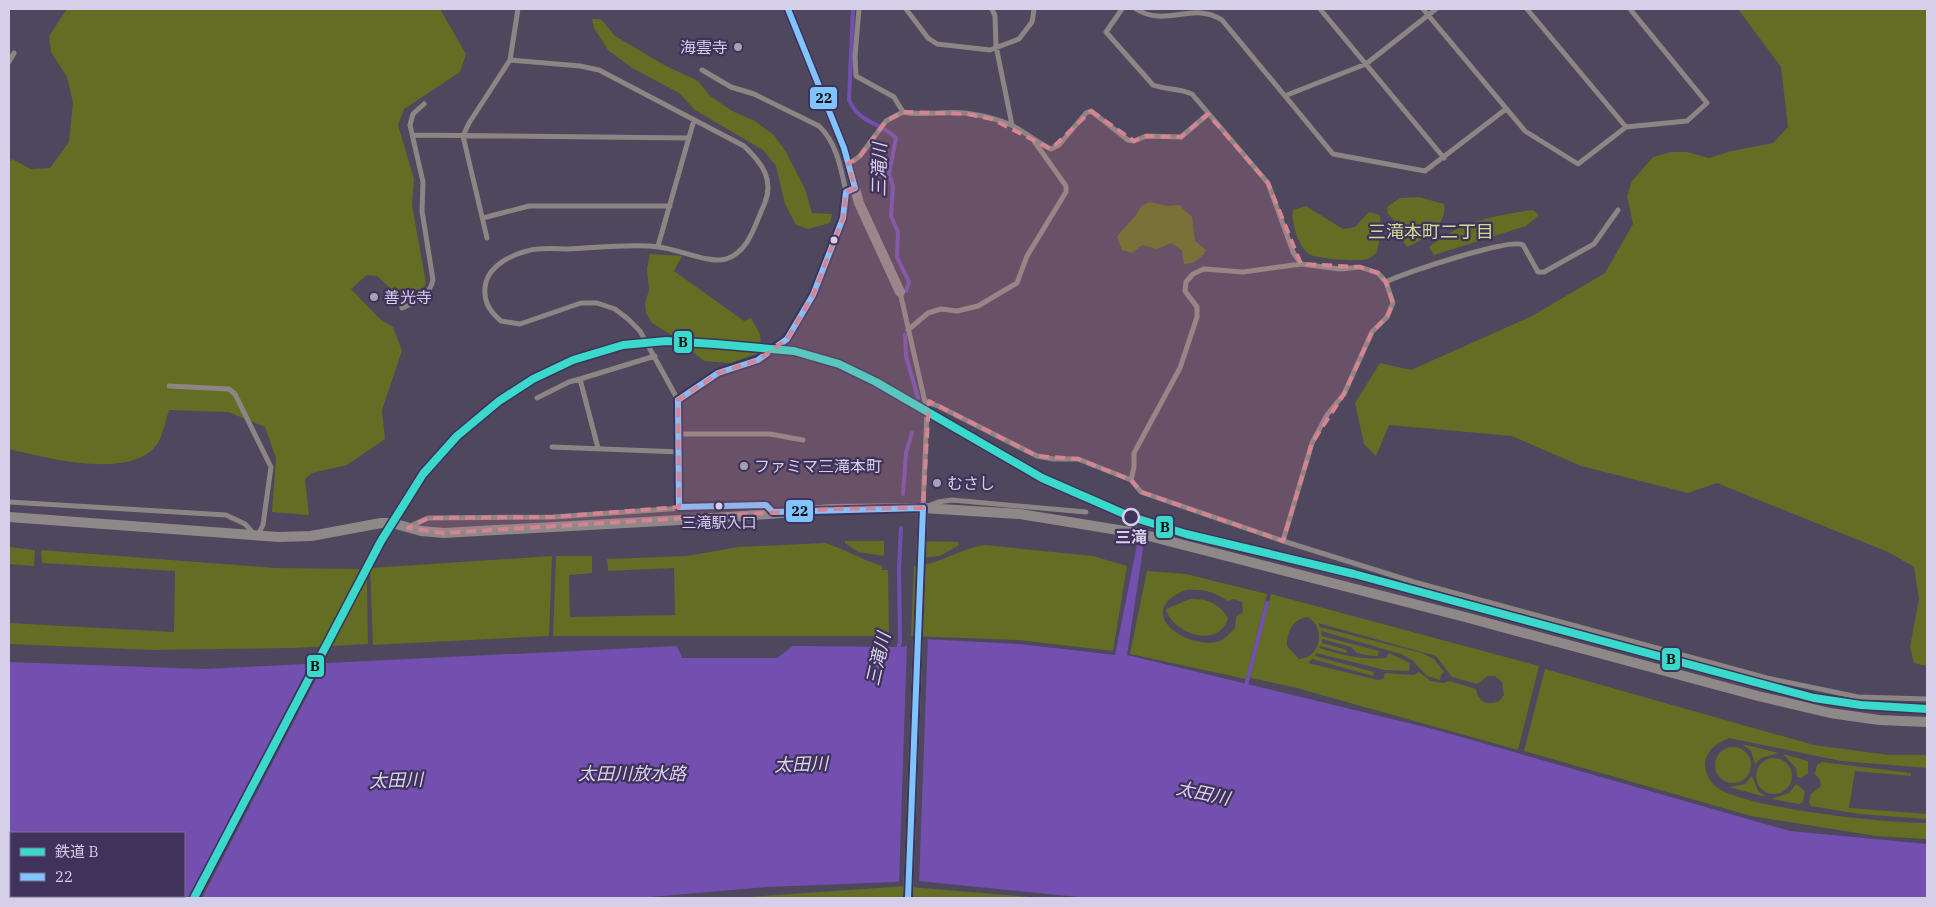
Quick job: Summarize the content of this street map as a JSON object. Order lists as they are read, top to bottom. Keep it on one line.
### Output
{"districts":["三滝本町二丁目"],"water":["三滝川","太田川","太田川放水路"],"places":["海雲寺","善光寺","ファミマ三滝本町","むさし","三滝駅入口","三滝"],"lines":["transit line 22","rail line B"],"legend":["鉄道 B","22"]}
